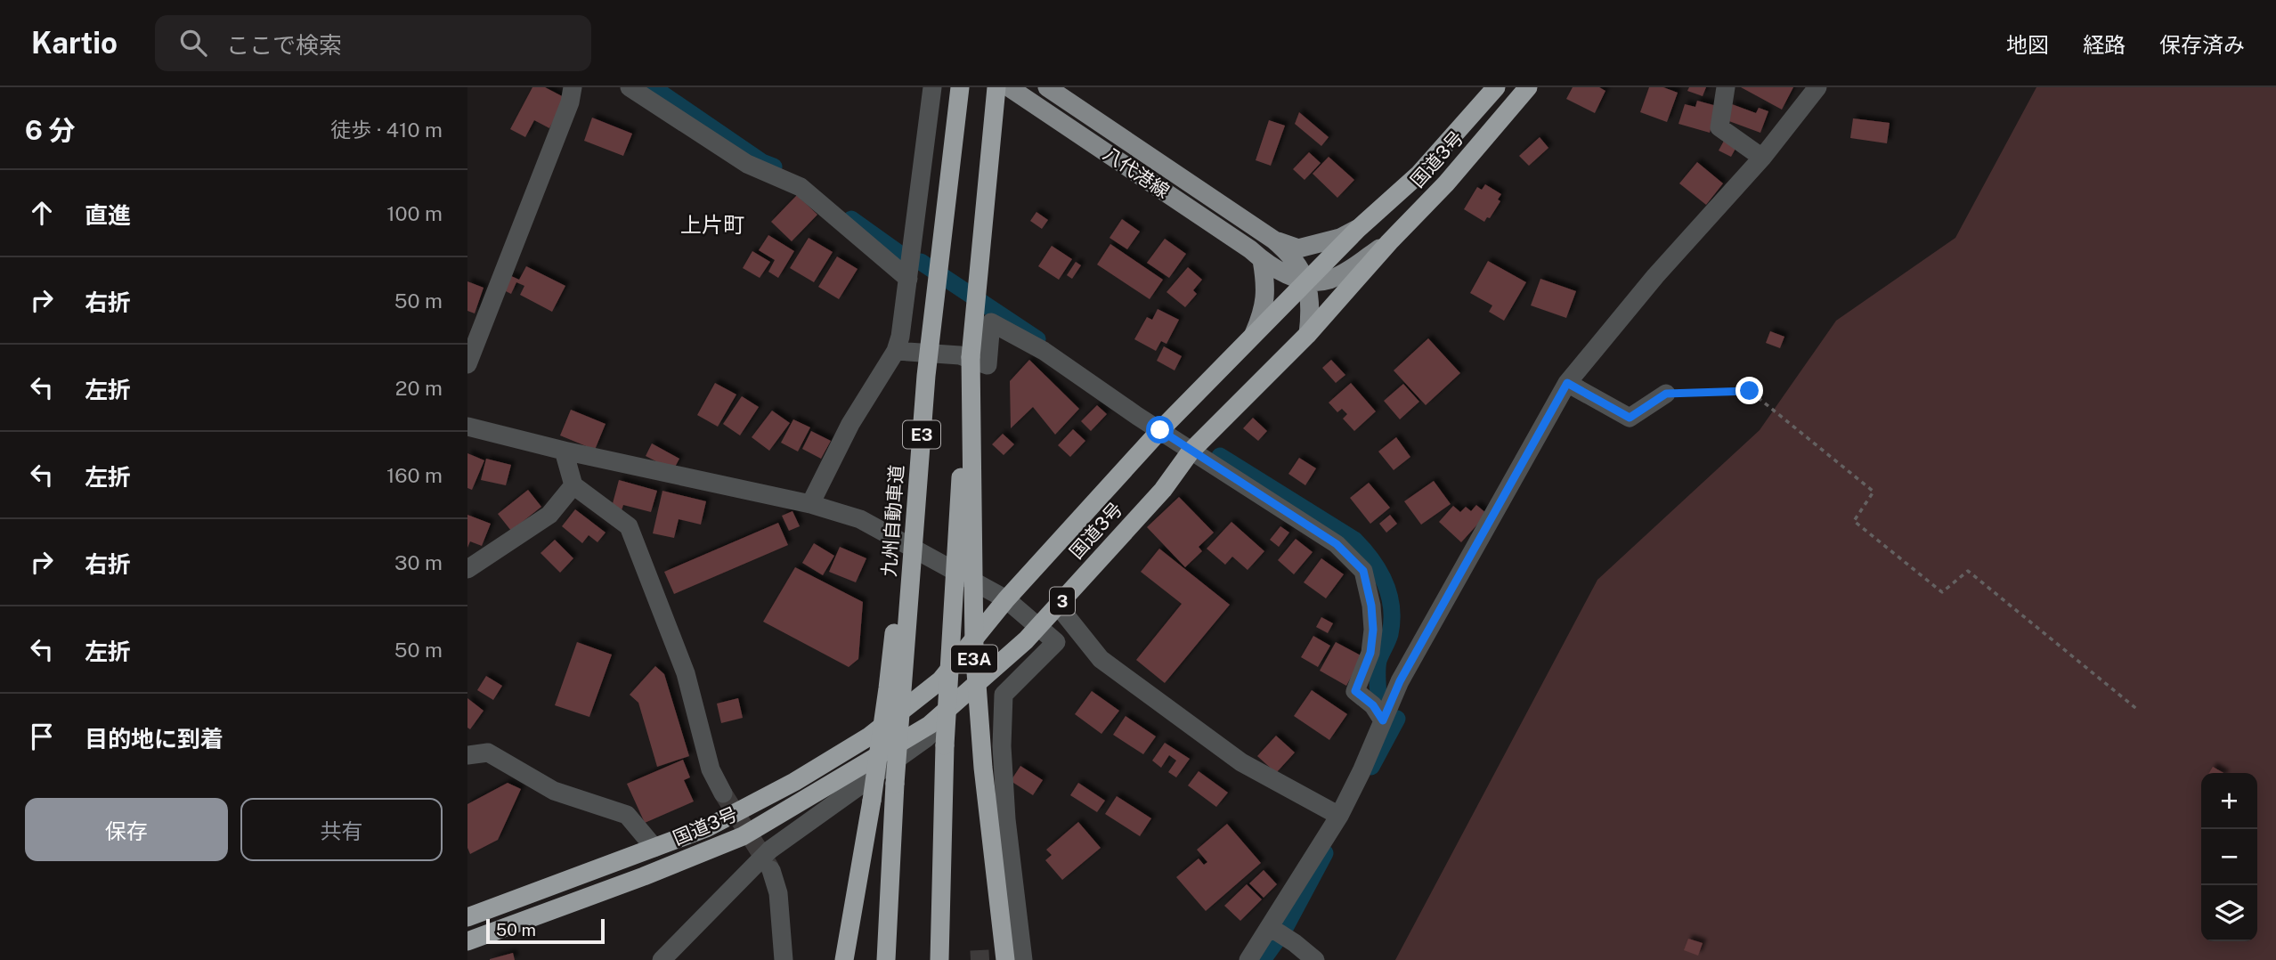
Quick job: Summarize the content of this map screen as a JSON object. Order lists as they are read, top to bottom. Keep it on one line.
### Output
{"streets":{"highway":["国道3号","E3","九州自動車道","3","E3A"],"main road":["八代港線"]},"crossings":[["国道3号","八代港線"],["国道3号","E3"],["E3","E3A"]],"districts":["上片町"],"scale_bar":"50 m","page":{"header":"Kartio","search":"ここで検索","nav":["地図","経路","保存済み"],"heading":["6 分","徒歩 · 410 m"],"list":[["直進","100 m"],["右折","50 m"],["左折","20 m"],["左折","160 m"],["右折","30 m"],["左折","50 m"],"目的地に到着"],"map_buttons":["+","−"],"buttons":["保存","共有"],"scale":"50 m"}}
